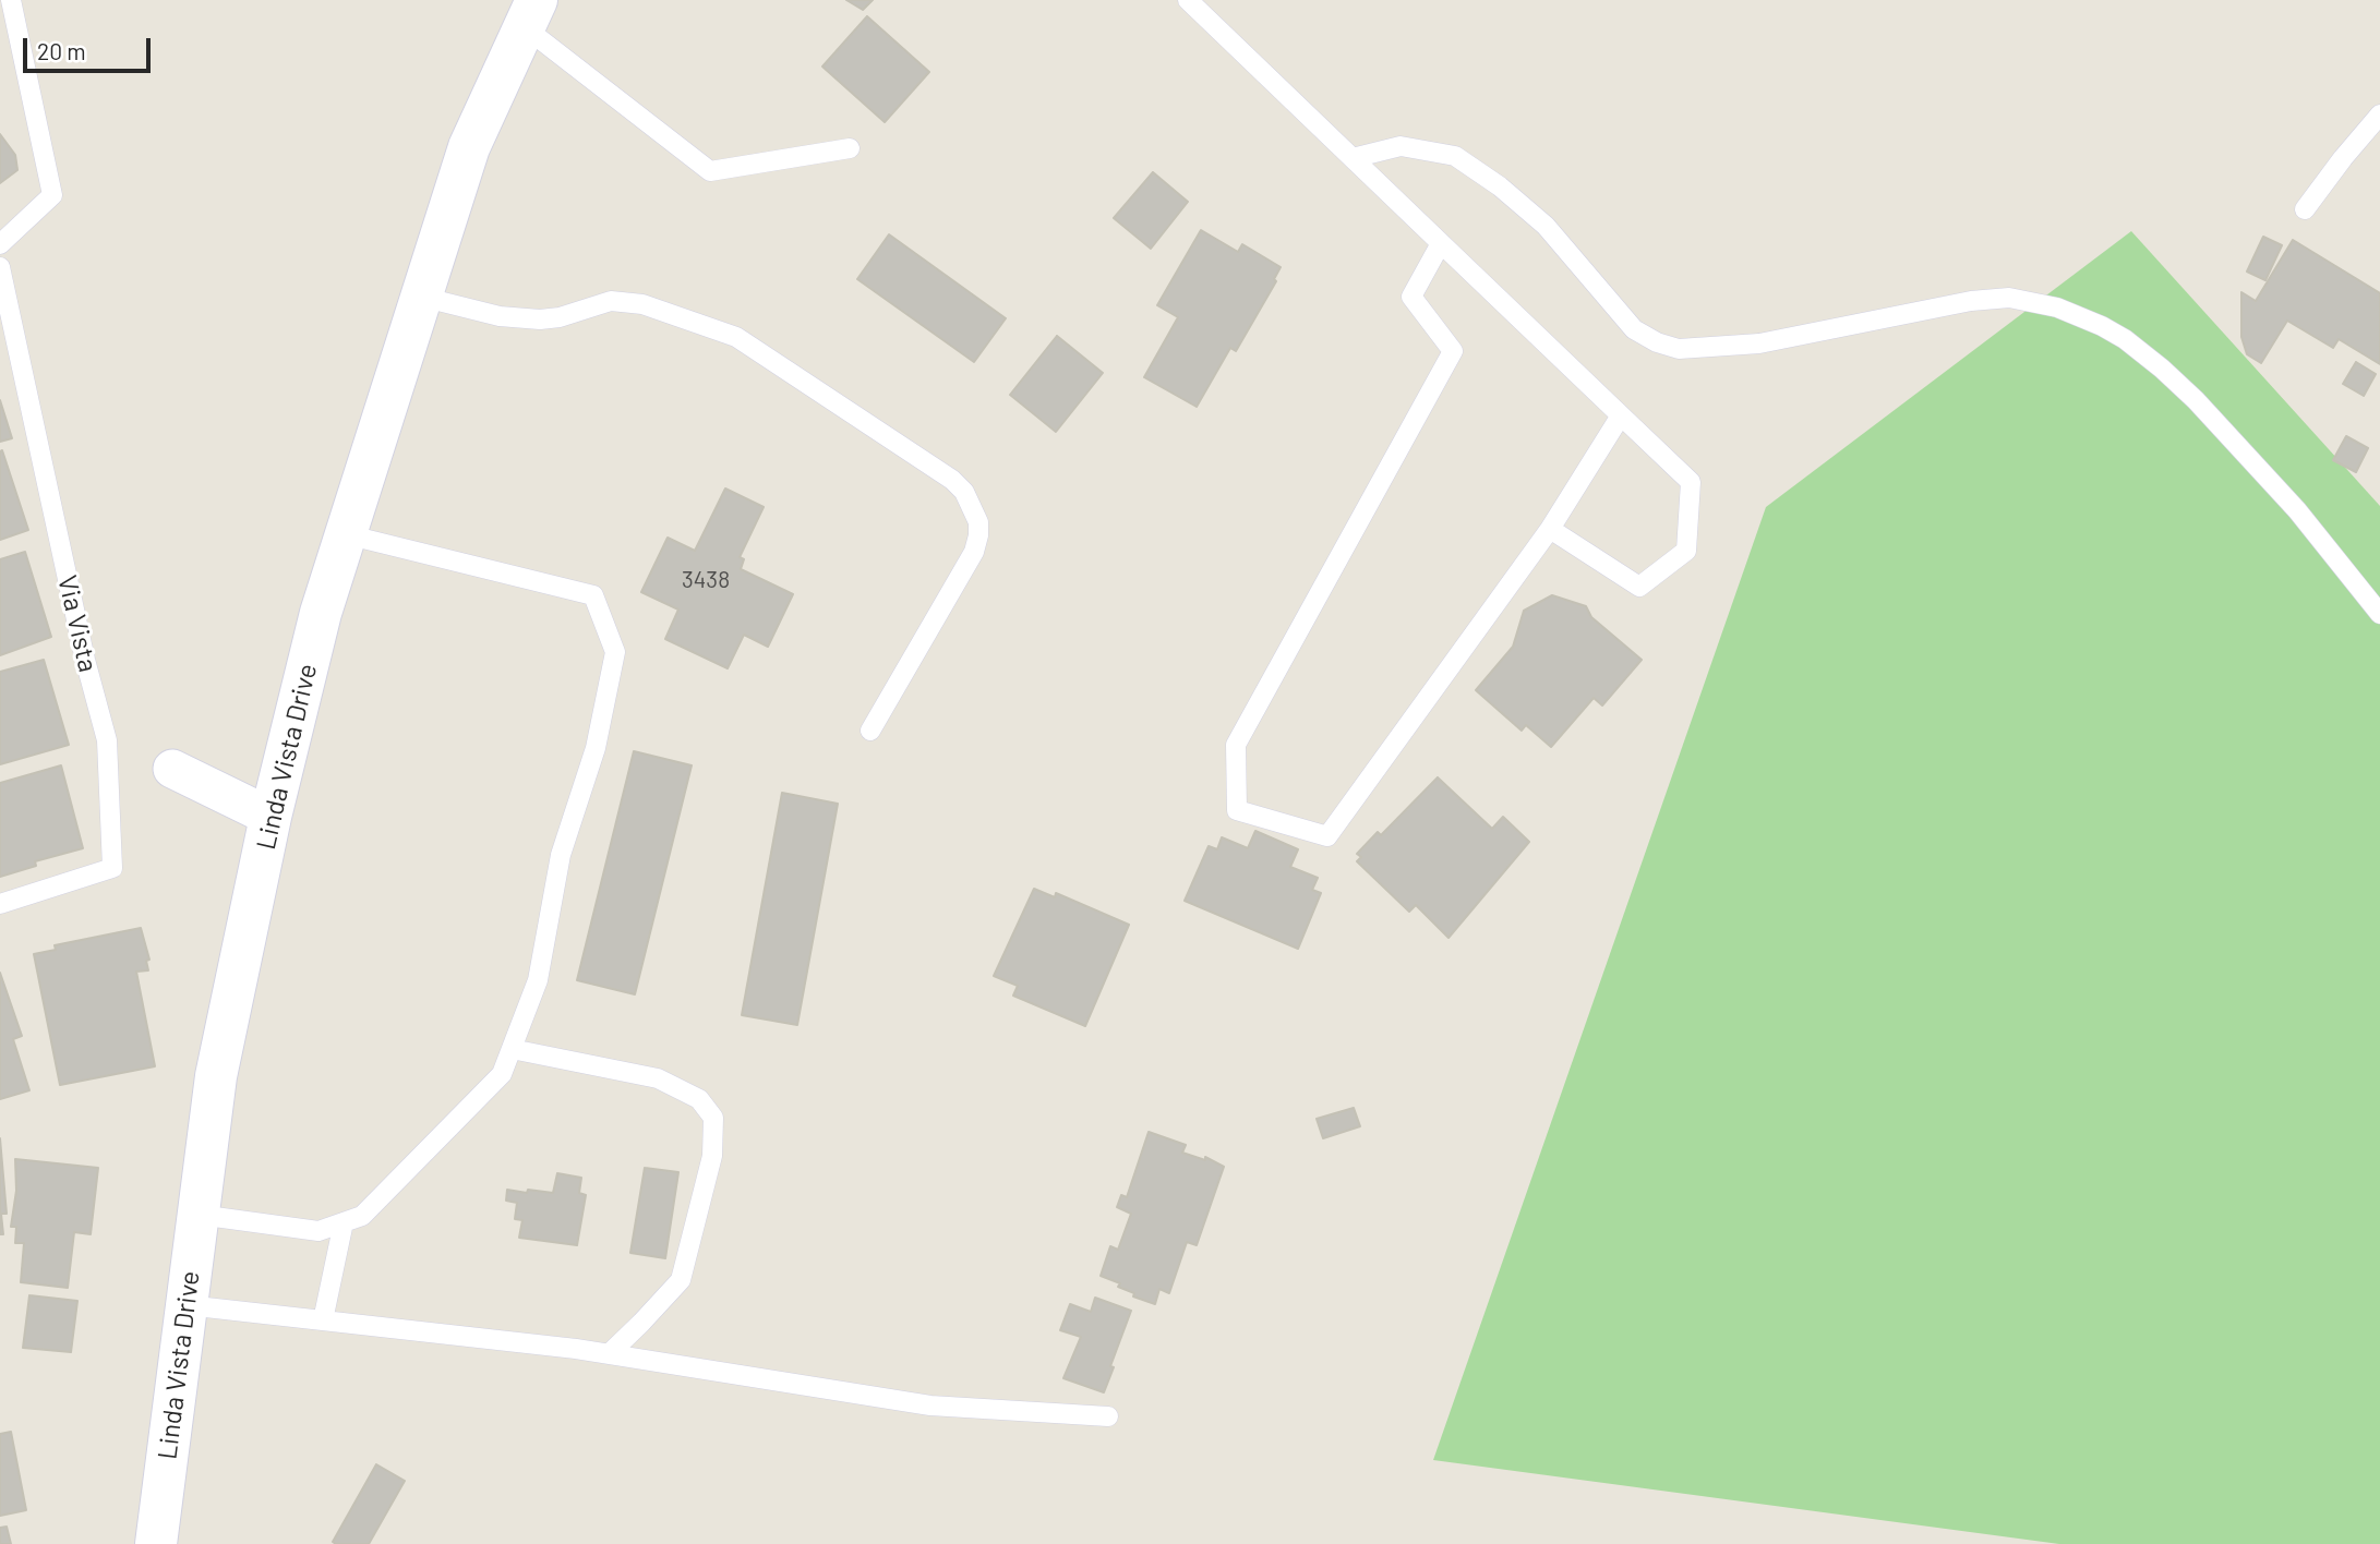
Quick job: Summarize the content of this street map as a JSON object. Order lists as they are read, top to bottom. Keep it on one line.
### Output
{"streets":{"street":["Linda Vista Drive"],"lane":["Via Vista"]},"house_numbers":["3438"],"scale_bar":"20 m"}
